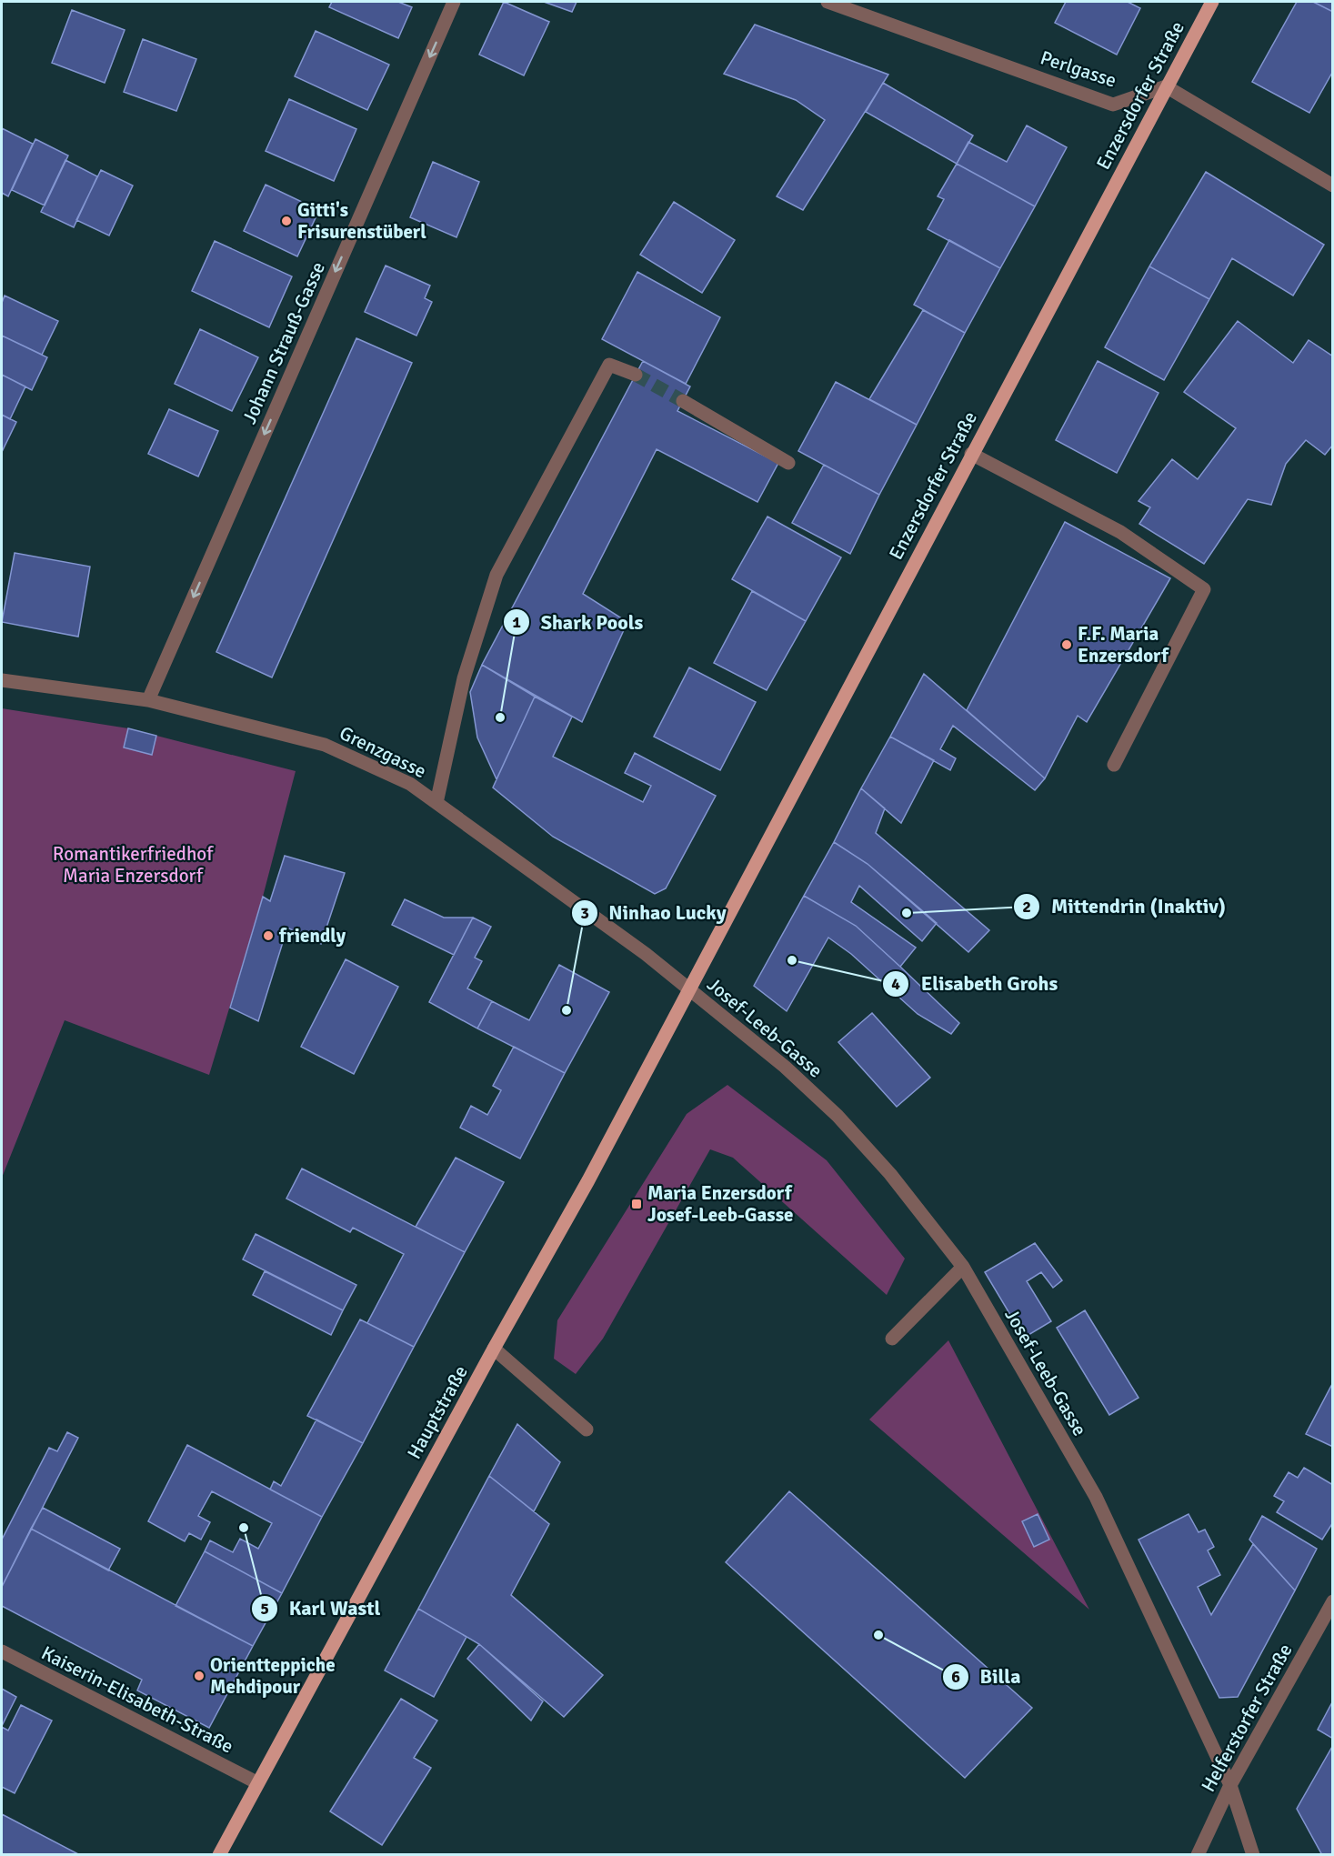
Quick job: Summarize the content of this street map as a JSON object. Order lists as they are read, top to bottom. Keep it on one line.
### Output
{"streets":{"main road":["Enzersdorfer Straße","Hauptstraße"],"street":["Perlgasse","Johann Strauß-Gasse","Grenzgasse","Josef-Leeb-Gasse","Kaiserin-Elisabeth-Straße","Helferstorfer Straße"]},"crossings":[["Perlgasse","Enzersdorfer Straße"],["Enzersdorfer Straße","Grenzgasse"],["Enzersdorfer Straße","Josef-Leeb-Gasse"],["Enzersdorfer Straße","Hauptstraße"],["Johann Strauß-Gasse","Grenzgasse"],["Grenzgasse","Josef-Leeb-Gasse"],["Grenzgasse","Hauptstraße"],["Josef-Leeb-Gasse","Hauptstraße"],["Josef-Leeb-Gasse","Helferstorfer Straße"],["Hauptstraße","Kaiserin-Elisabeth-Straße"]],"one_way":["Johann Strauß-Gasse"],"parks":["Romantikerfriedhof Maria Enzersdorf"],"places":{"other":["Gitti's Frisurenstüberl","F.F. Maria Enzersdorf","Shark Pools","Mittendrin (Inaktiv)","friendly","Elisabeth Grohs","Ninhao Lucky","Karl Wastl","Billa","Orientteppiche Mehdipour"],"transit":["Maria Enzersdorf Josef-Leeb-Gasse"]}}
